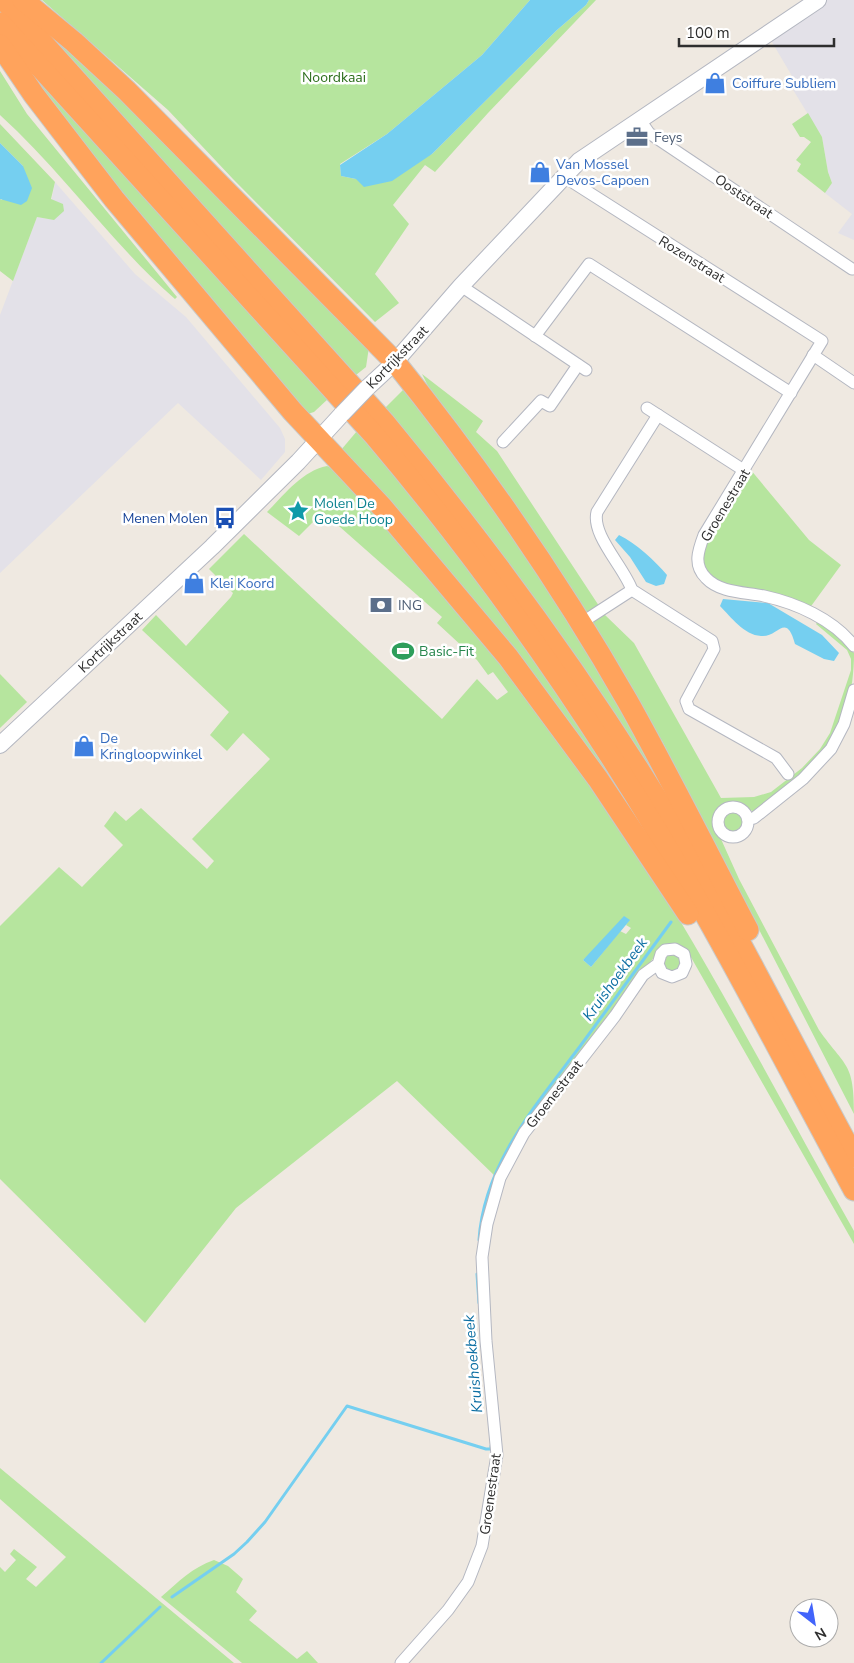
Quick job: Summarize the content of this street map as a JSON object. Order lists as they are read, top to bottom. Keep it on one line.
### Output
{"streets":{"street":["Ooststraat","Rozenstraat","Kortrijkstraat","Groenestraat"]},"crossings":[["Ooststraat","Kortrijkstraat"],["Rozenstraat","Kortrijkstraat"],["Rozenstraat","Groenestraat"]],"water":["Kruishoekbeek"],"parks":["Noordkaai"],"places":{"shop":["Coiffure Subliem","Van Mossel Devos-Capoen","Klei Koord","De Kringloopwinkel"],"office":["Feys"],"place":["Molen De Goede Hoop"],"bus stop":["Menen Molen"],"bank":["ING"],"sports":["Basic-Fit"]},"scale_bar":"100 m","north":"bottom right"}
